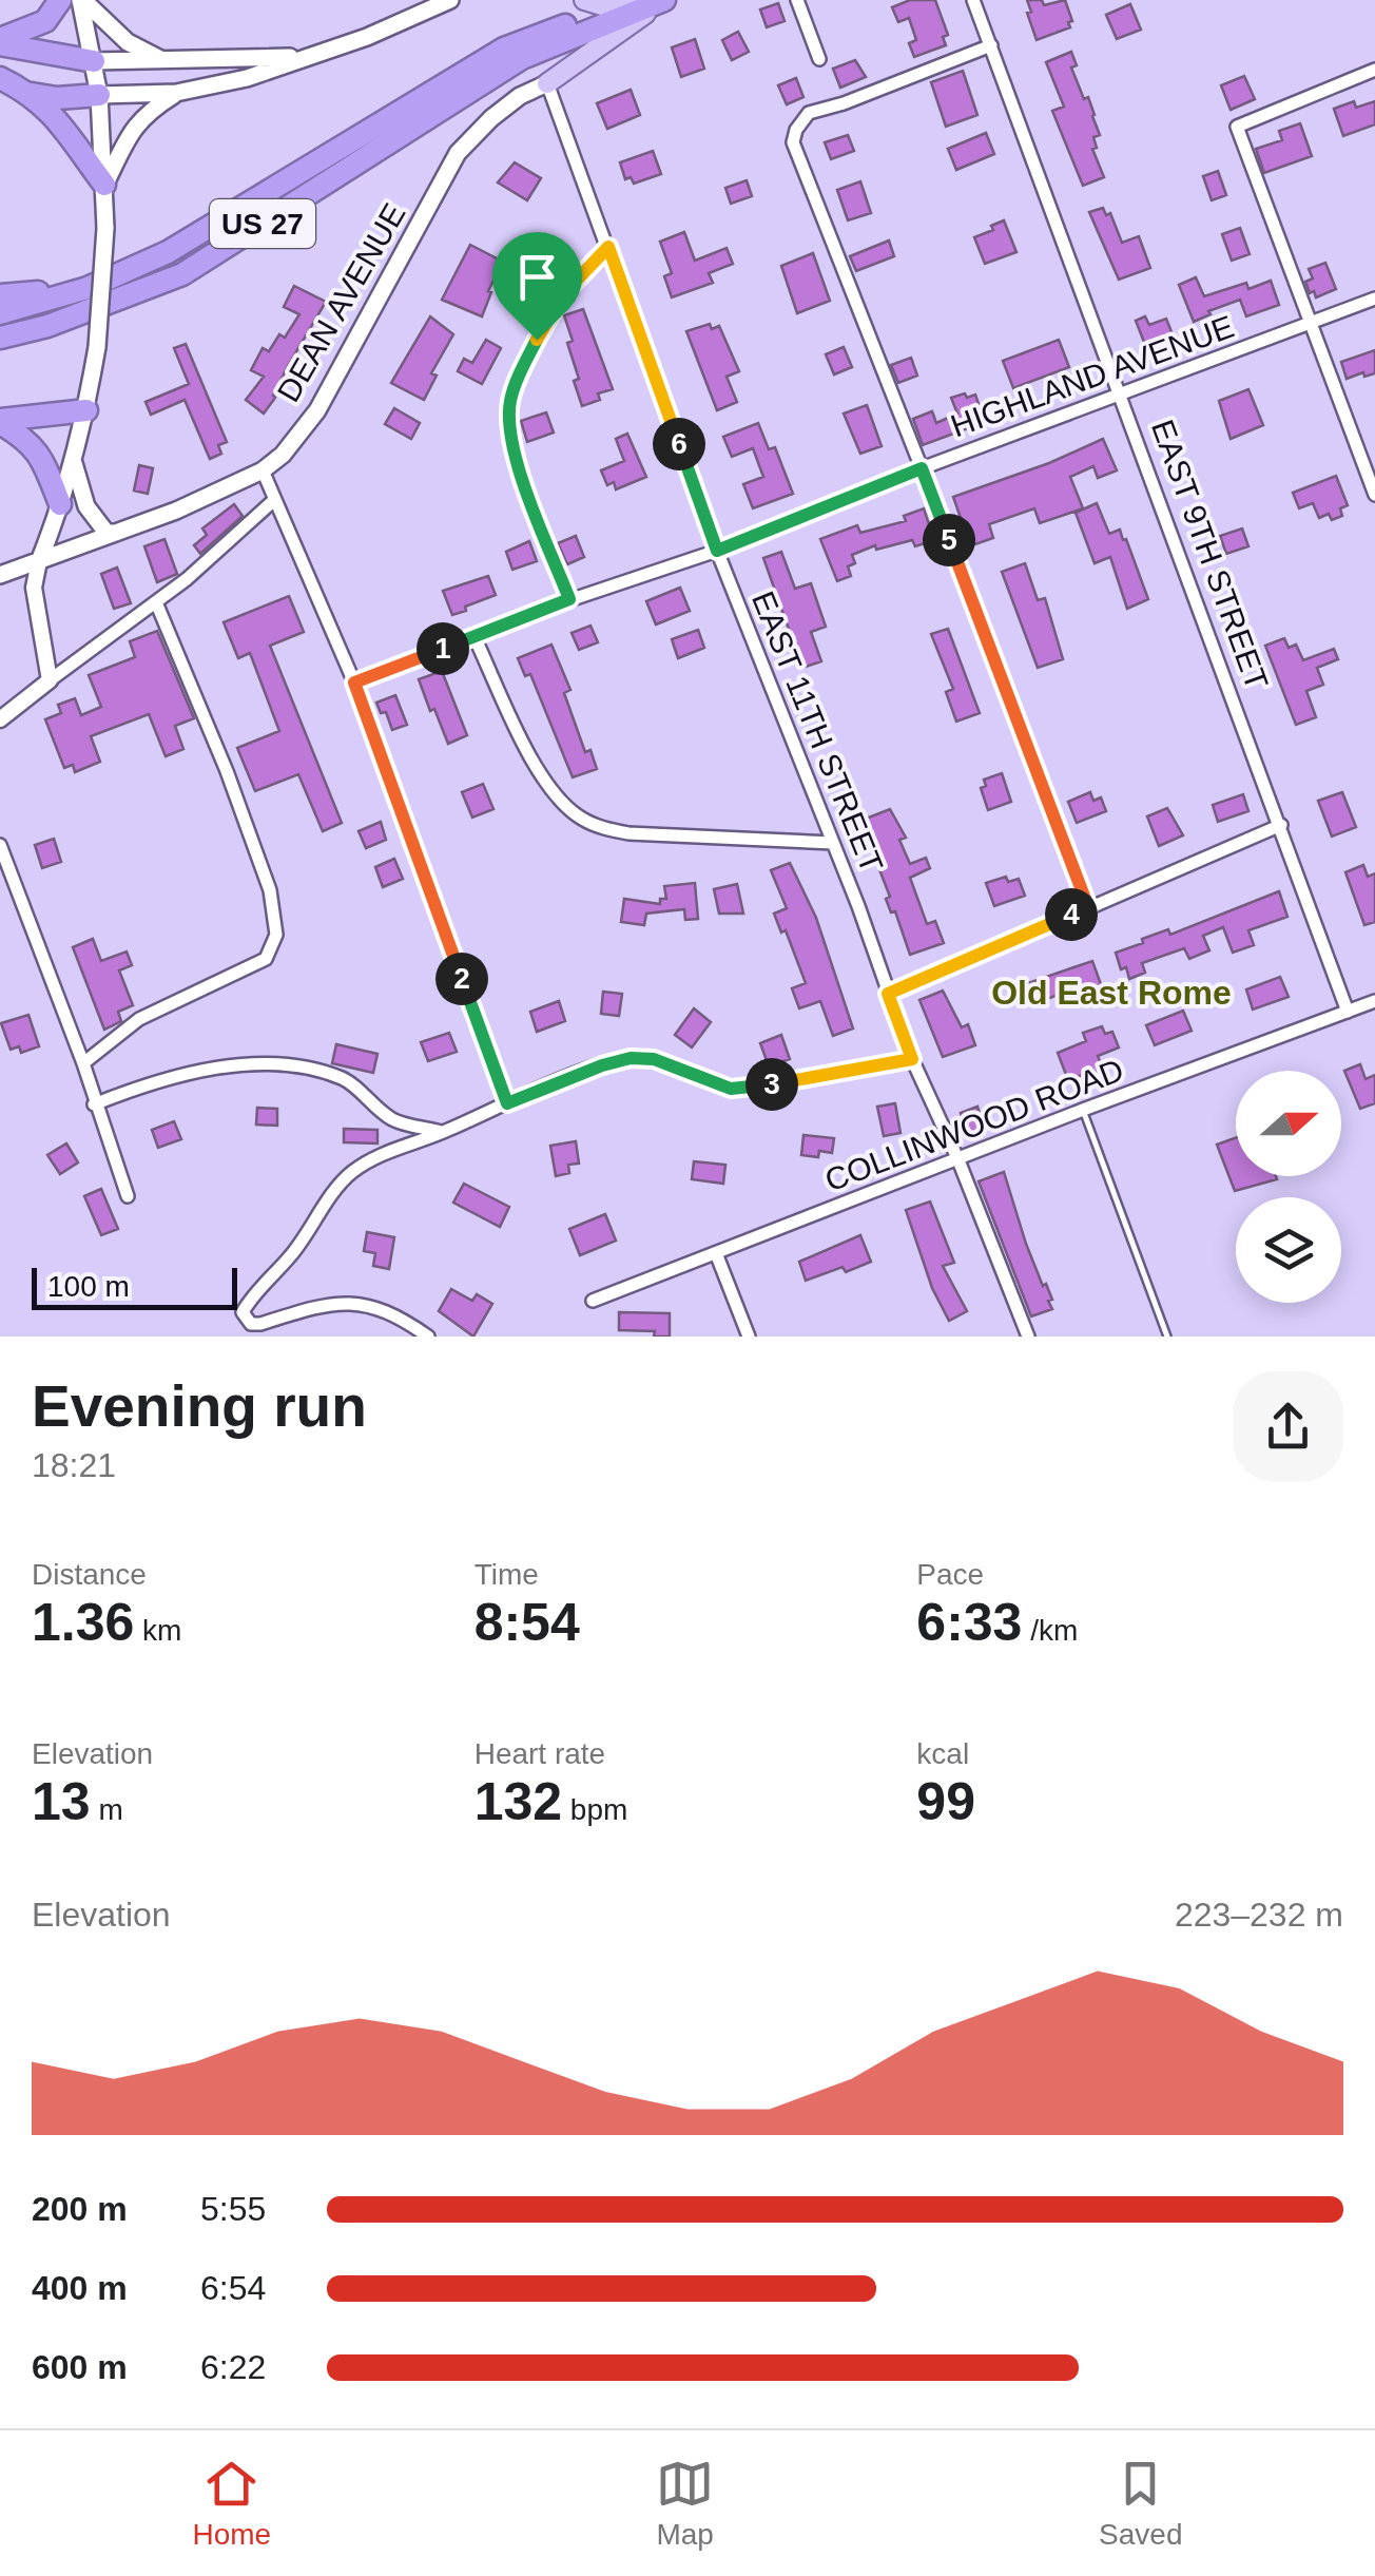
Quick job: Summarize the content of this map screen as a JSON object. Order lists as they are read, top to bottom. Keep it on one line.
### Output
{"streets":{"highway":["US 27"],"main road":["DEAN AVENUE"],"street":["HIGHLAND AVENUE","EAST 9TH STREET","EAST 11TH STREET","COLLINWOOD ROAD"]},"crossings":[["DEAN AVENUE","EAST 11TH STREET"],["HIGHLAND AVENUE","EAST 9TH STREET"],["HIGHLAND AVENUE","EAST 11TH STREET"],["EAST 9TH STREET","COLLINWOOD ROAD"],["EAST 11TH STREET","COLLINWOOD ROAD"]],"districts":["Old East Rome"],"scale_bar":"100 m","north":"right","page":{"pins":["6","5","1","4","2","3"],"scale":"100 m","heading":["Evening run","18:21"],"stats":[["Distance","1.36 km"],["Time","8:54"],["Pace","6:33 /km"],["Elevation","13 m"],["Heart rate","132 bpm"],["kcal","99"]],"chart":["Elevation","223–232 m"],"list":[{"name":"200 m","note":"5:55"},{"name":"400 m","note":"6:54"},{"name":"600 m","note":"6:22"}],"tabs":["Home","Map","Saved"]}}
